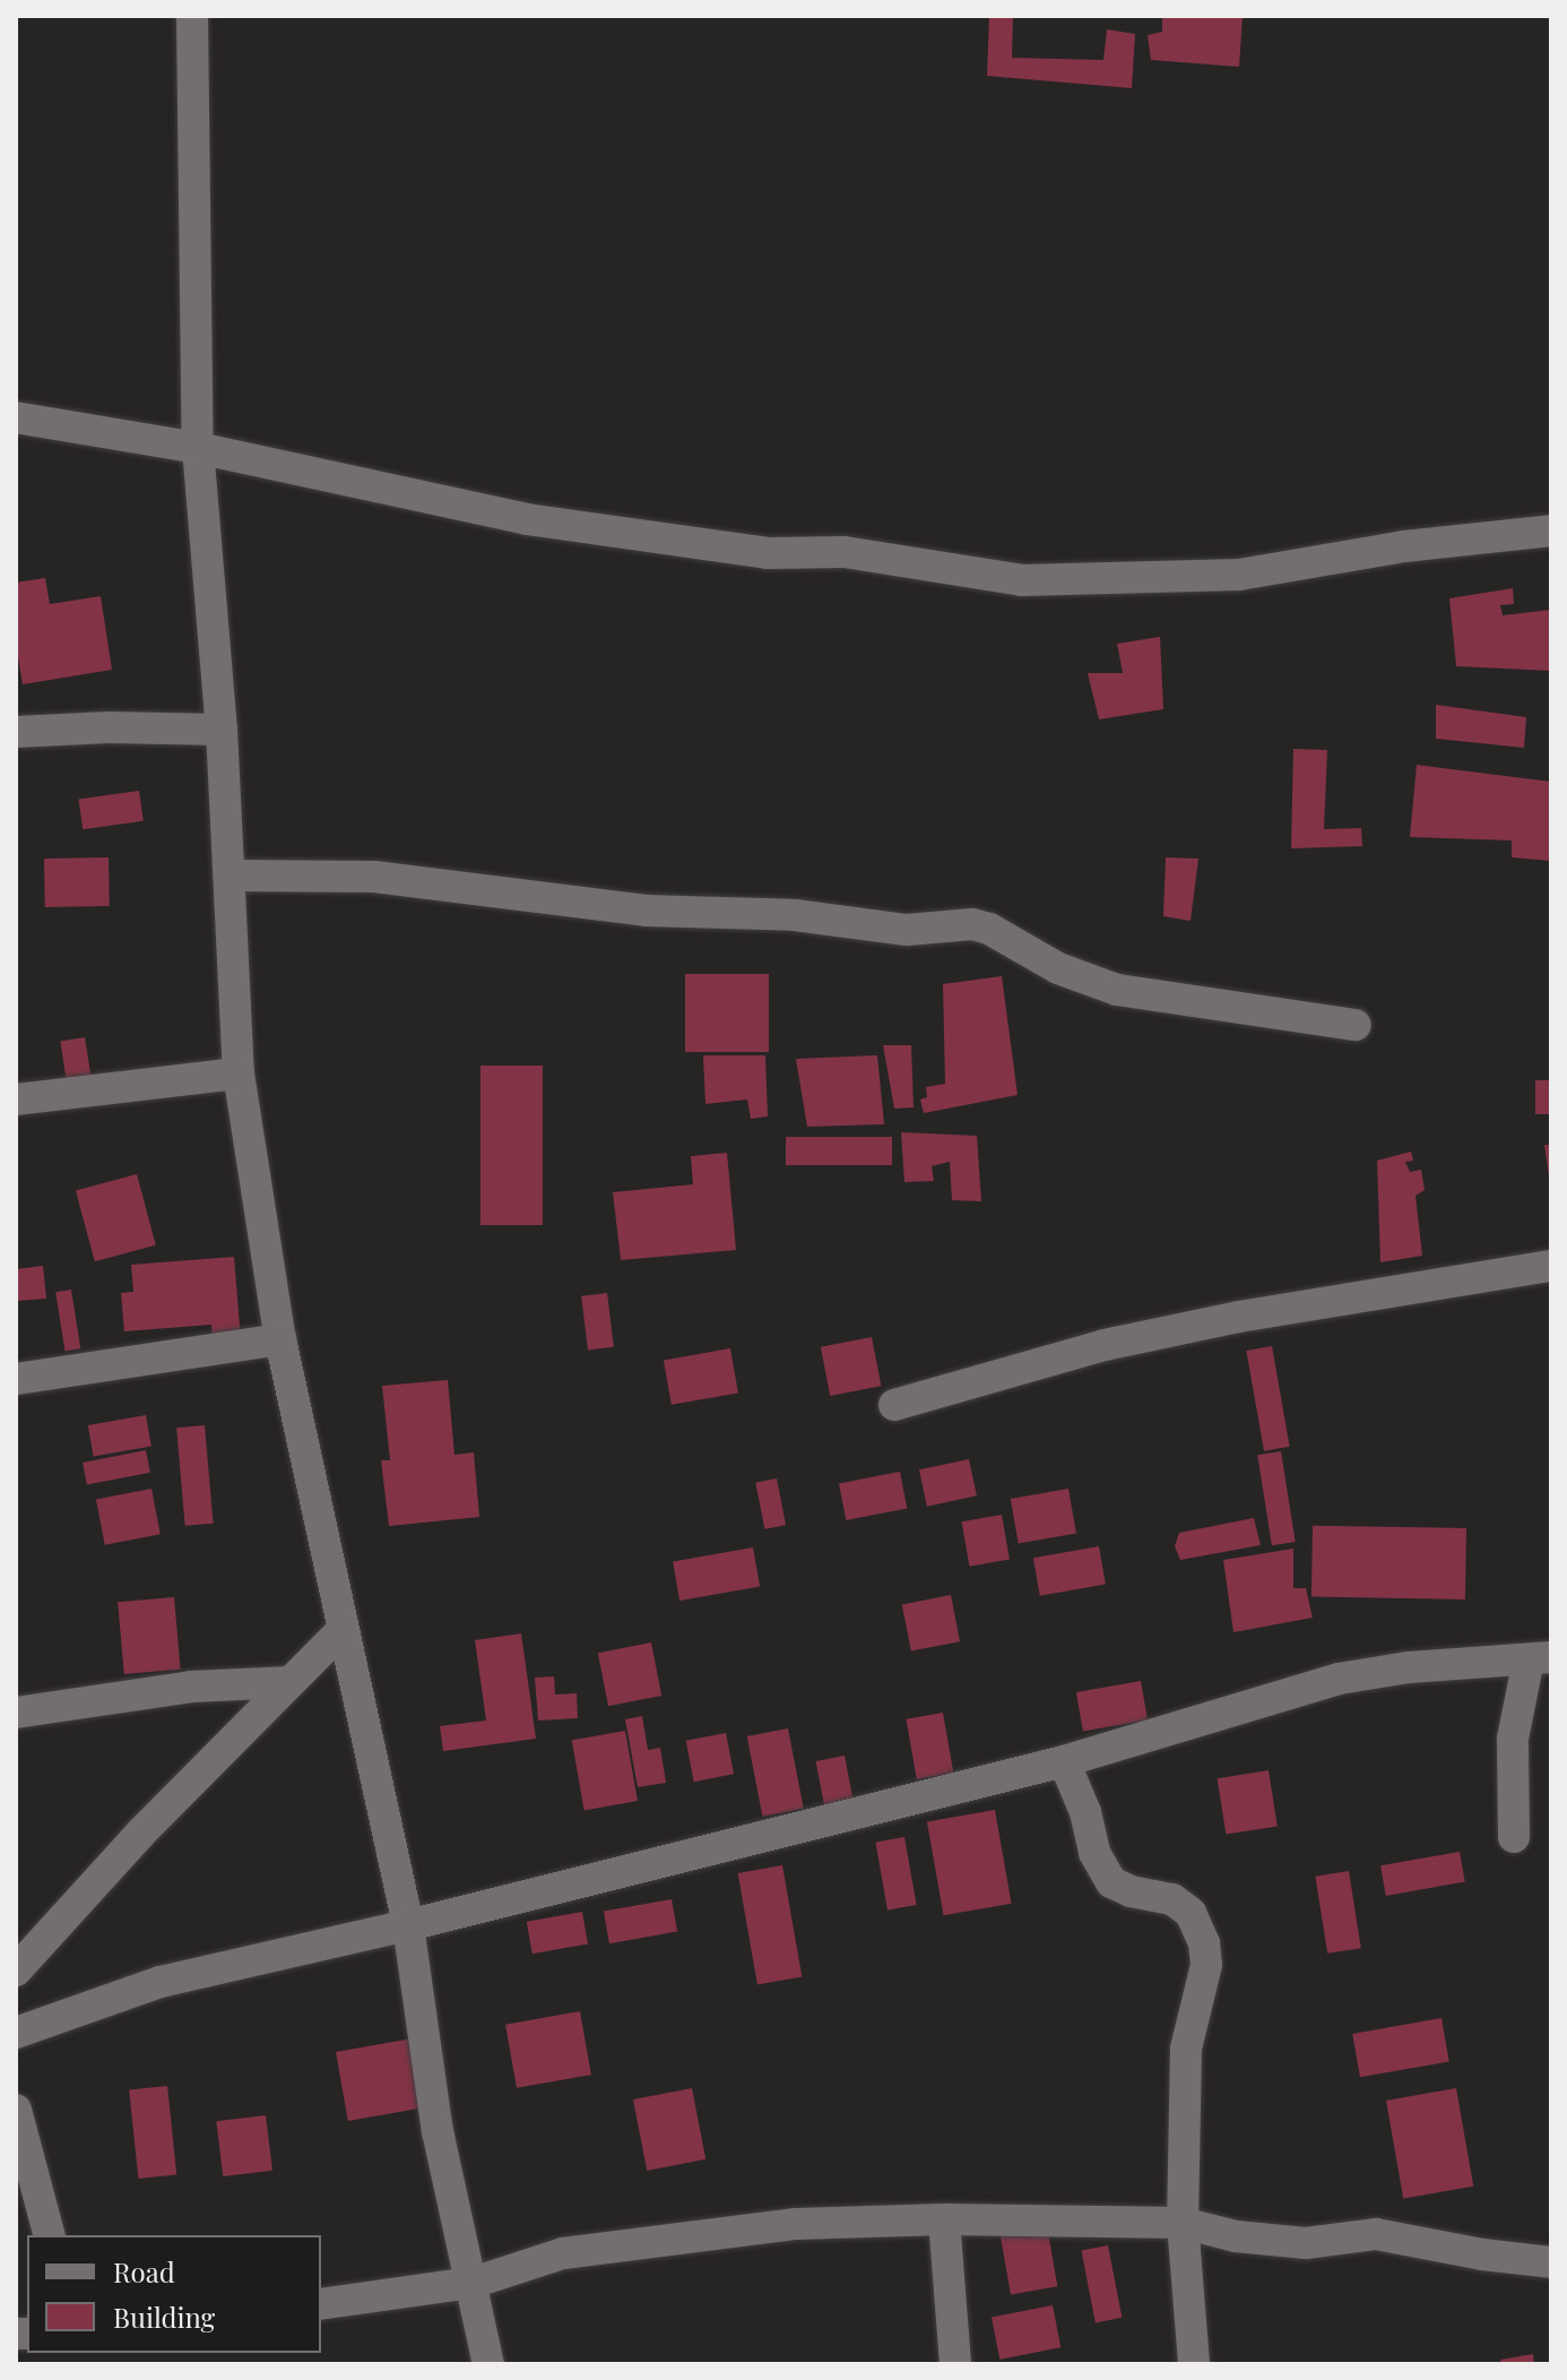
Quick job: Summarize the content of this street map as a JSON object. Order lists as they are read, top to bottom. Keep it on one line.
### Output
{"legend":["Road","Building"]}
